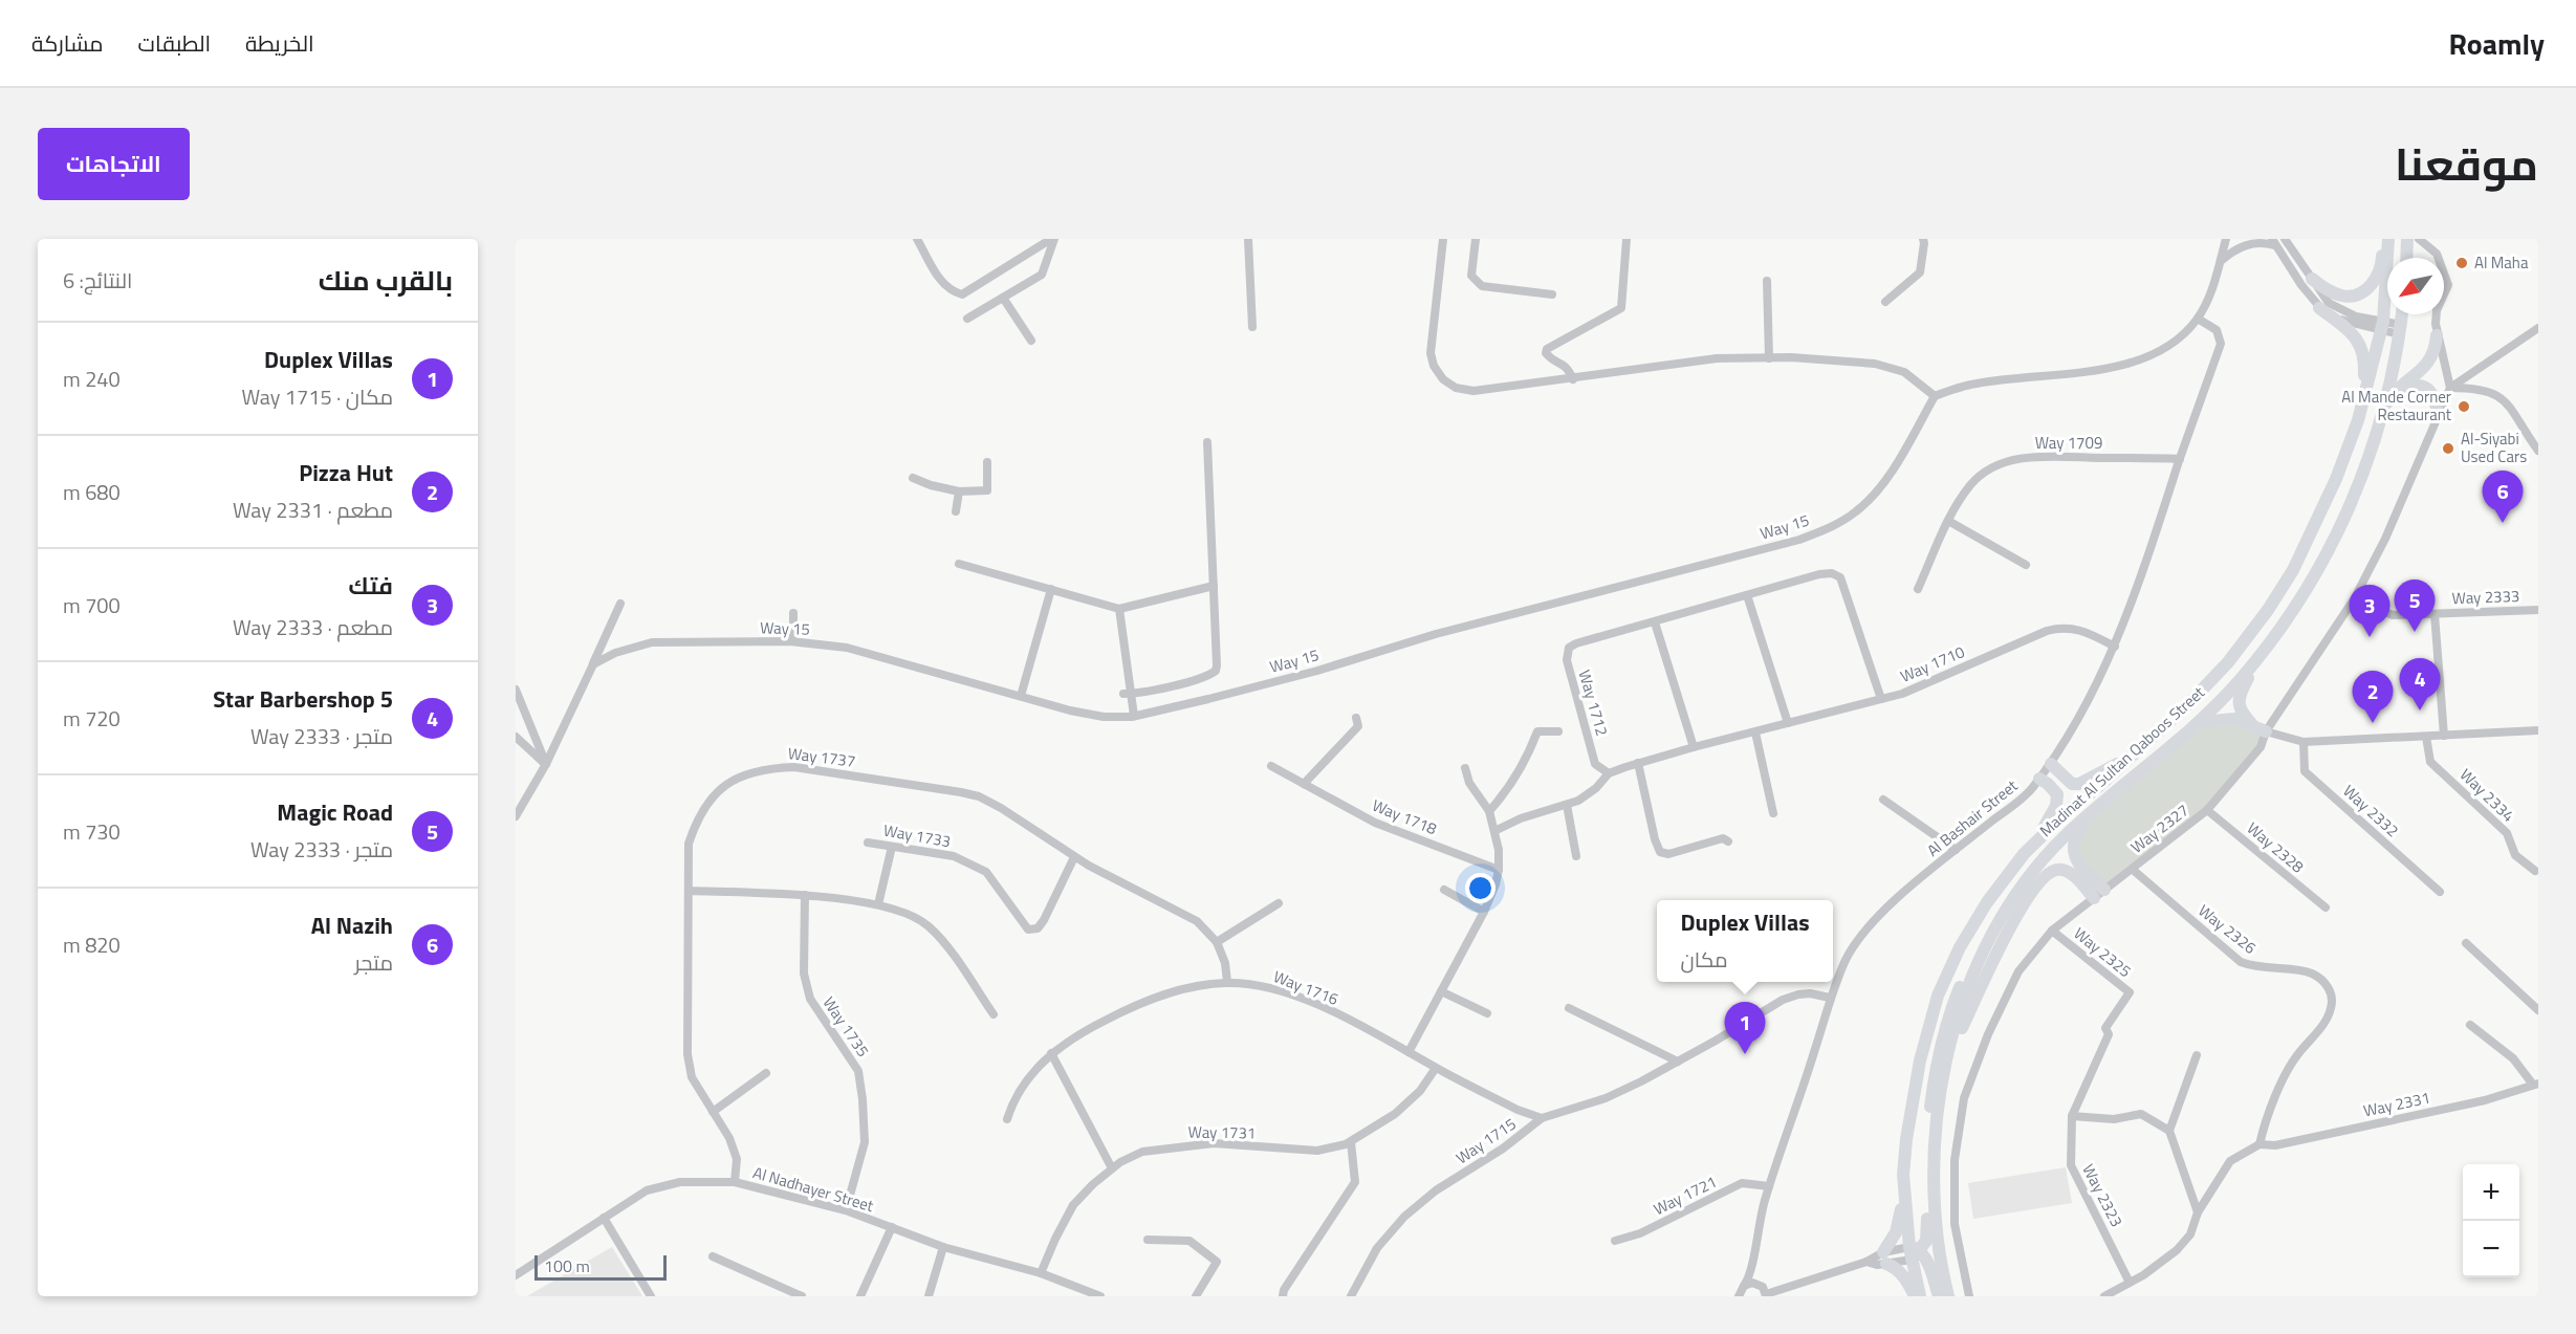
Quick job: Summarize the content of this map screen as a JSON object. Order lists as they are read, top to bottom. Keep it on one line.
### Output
{"streets":{"main road":["Madinat Al Sultan Qaboos Street"],"street":["Way 1709","Way 15","Way 2333","Way 1710","Way 1712","Way 1737","Way 2334","Way 2332","Way 1718","Al Bashair Street","Way 2327","Way 1733","Way 2328","Way 2326","Way 2325","Way 1716","Way 1735","Way 2331","Way 1731","Way 1715","Al Nadhayer Street","Way 1721","Way 2323"]},"crossings":[["Way 1709","Al Bashair Street"],["Way 2333","Way 2327"],["Way 1710","Way 1712"],["Way 1710","Al Bashair Street"],["Way 1737","Way 1733"],["Way 1737","Way 1716"],["Way 1737","Al Nadhayer Street"],["Al Bashair Street","Way 1715"],["Al Bashair Street","Way 1721"],["Way 2327","Way 2328"],["Way 2327","Way 2326"],["Way 2327","Way 2325"],["Way 2326","Way 2331"],["Way 2325","Way 2323"],["Way 1716","Way 1731"],["Way 1716","Way 1715"],["Way 1735","Al Nadhayer Street"],["Way 1731","Al Nadhayer Street"]],"places":["Al Maha","Al Mande Corner Restaurant","Al-Siyabi Used Cars"],"scale_bar":"100 m","north":"bottom left","page":{"header":"Roamly","nav":["الخريطة","الطبقات","مشاركة"],"title":"موقعنا","buttons":"الاتجاهات","heading":["بالقرب منك","النتائج: 6"],"list":[{"mark":"1","name":"Duplex Villas","note":"مكان · Way 1715","value":"240 m"},{"mark":"2","name":"Pizza Hut","note":"مطعم · Way 2331","value":"680 m"},{"mark":"3","name":"فتك","note":"مطعم · Way 2333","value":"700 m"},{"mark":"4","name":"5 Star Barbershop","note":"متجر · Way 2333","value":"720 m"},{"mark":"5","name":"Magic Road","note":"متجر · Way 2333","value":"730 m"},{"mark":"6","name":"Al Nazih","note":"متجر","value":"820 m"}],"pins":["6","5","3","4","2","1"],"popup":["Duplex Villas","مكان"],"map_buttons":["+","−"],"scale":"100 m"}}
